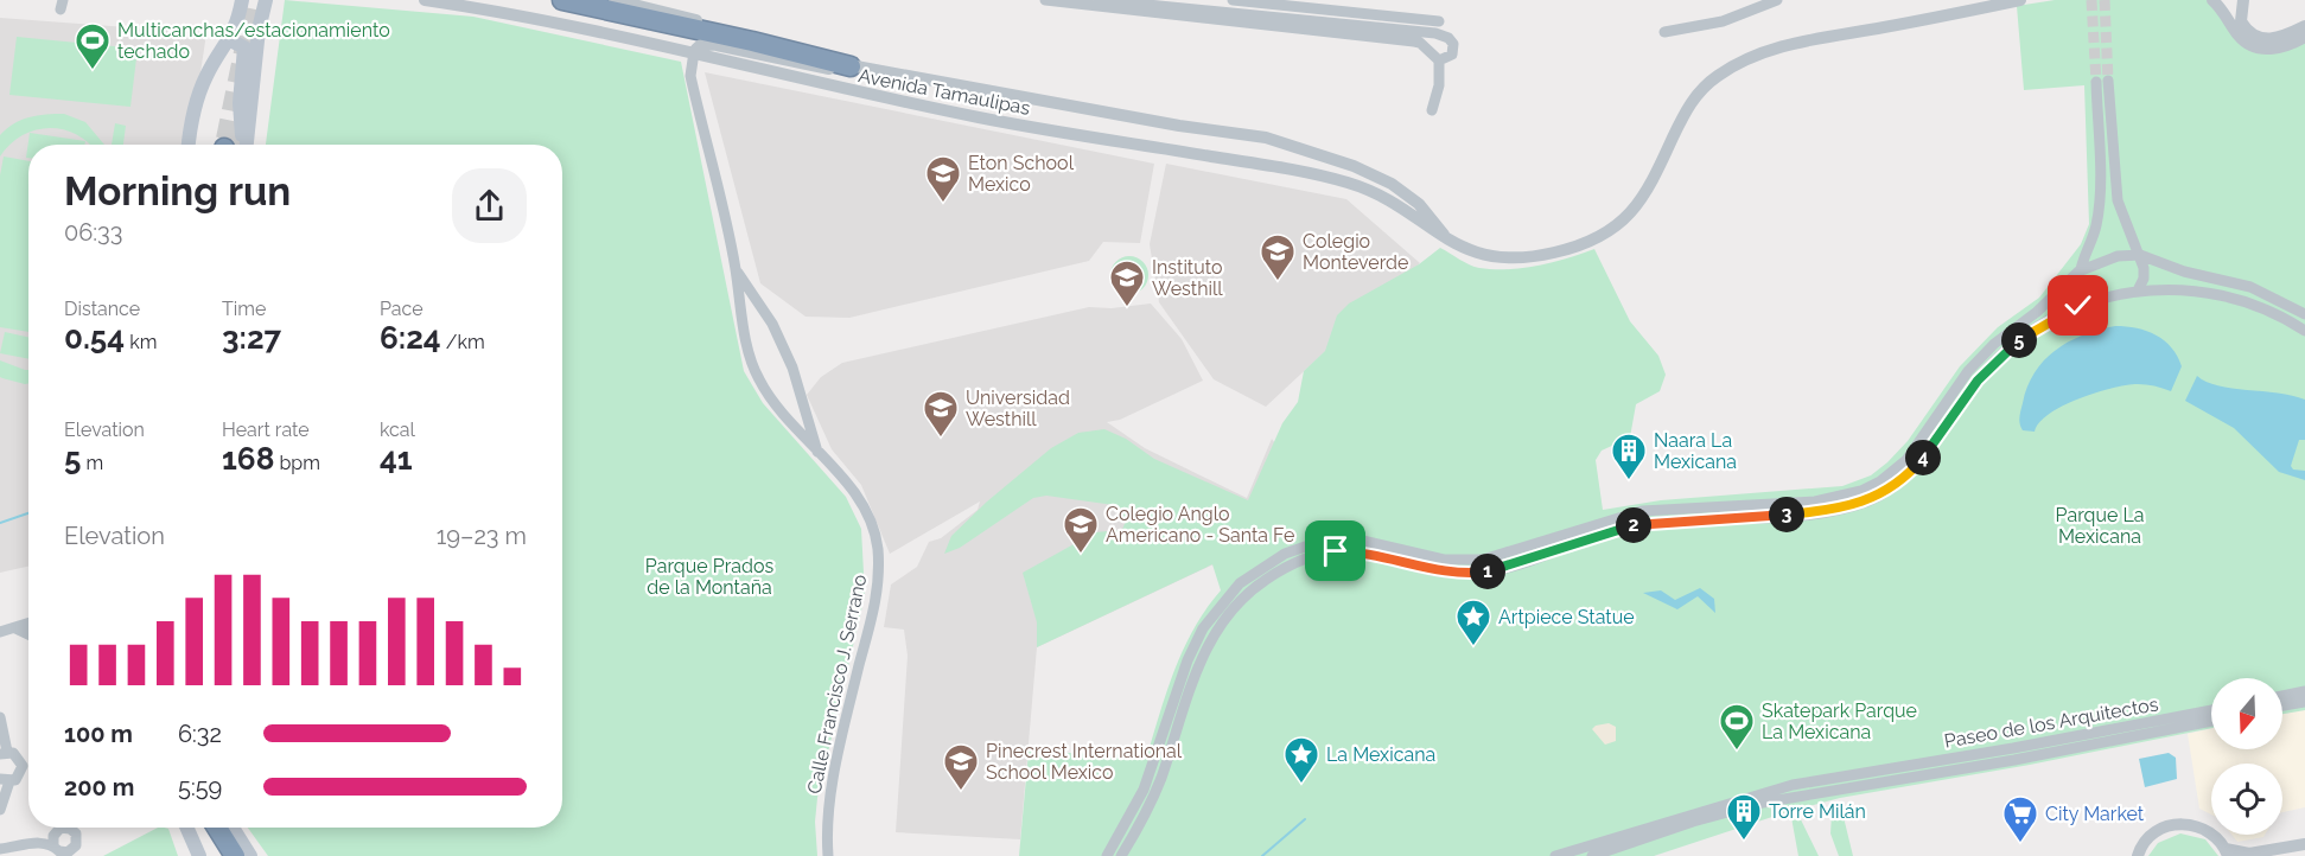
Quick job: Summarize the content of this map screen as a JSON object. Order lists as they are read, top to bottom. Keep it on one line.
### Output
{"streets":{"street":["Avenida Tamaulipas","Calle Francisco J. Serrano","Paseo de los Arquitectos"]},"crossings":[["Avenida Tamaulipas","Calle Francisco J. Serrano"]],"parks":["Parque La Mexicana","Parque Prados de la Montaña"],"places":{"sports":["Multicanchas/estacionamiento techado","Skatepark Parque La Mexicana"],"school or university":["Eton School Mexico","Colegio Monteverde","Instituto Westhill","Universidad Westhill","Colegio Anglo Americano - Santa Fe","Pinecrest International School Mexico"],"building":["Naara La Mexicana","Torre Milán"],"place":["Artpiece Statue","La Mexicana"],"supermarket":["City Market"]},"north":"bottom","page":{"heading":["Morning run","06:33"],"stats":[["Distance","0.54 km"],["Time","3:27"],["Pace","6:24 /km"],["Elevation","5 m"],["Heart rate","168 bpm"],["kcal","41"]],"pins":["5","4","3","2","1"],"chart":["Elevation","19–23 m"],"list":[{"name":"100 m","note":"6:32"},{"name":"200 m","note":"5:59"}]}}
